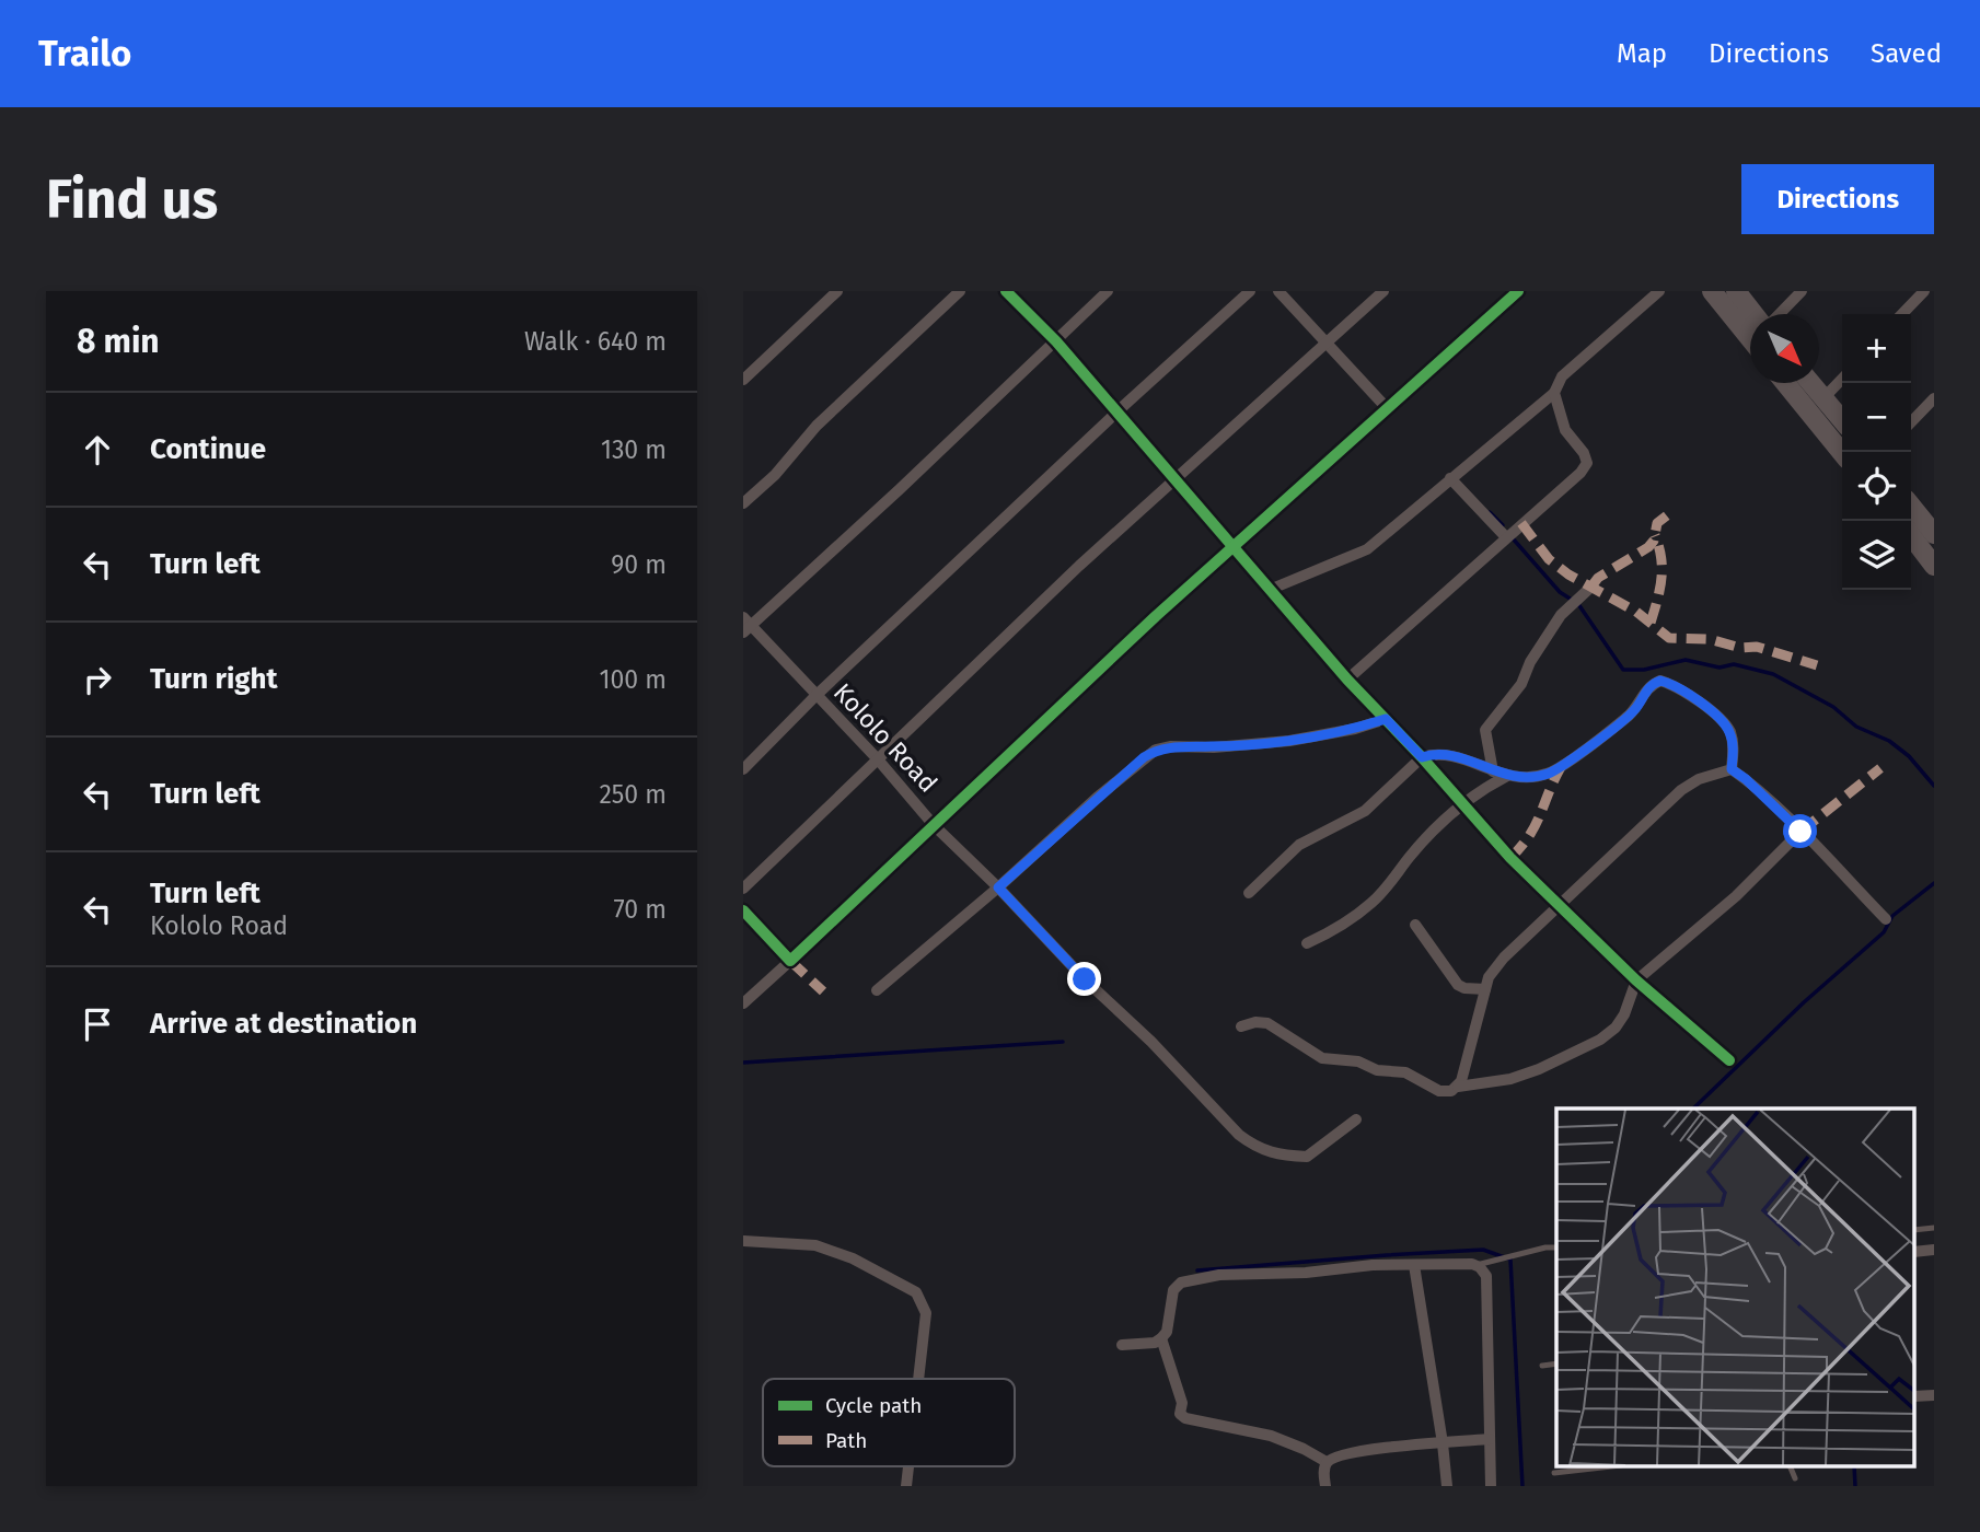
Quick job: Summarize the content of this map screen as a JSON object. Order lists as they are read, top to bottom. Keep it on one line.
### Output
{"streets":{"street":["Kololo Road"]},"legend":["Cycle path","Path"],"north":"bottom right","page":{"header":"Trailo","nav":["Map","Directions","Saved"],"buttons":"Directions","title":"Find us","heading":["8 min","Walk · 640 m"],"map_buttons":["+","−"],"list":[["Continue","130 m"],["Turn left","90 m"],["Turn right","100 m"],["Turn left","250 m"],["Turn left","Kololo Road","70 m"],"Arrive at destination"]}}
